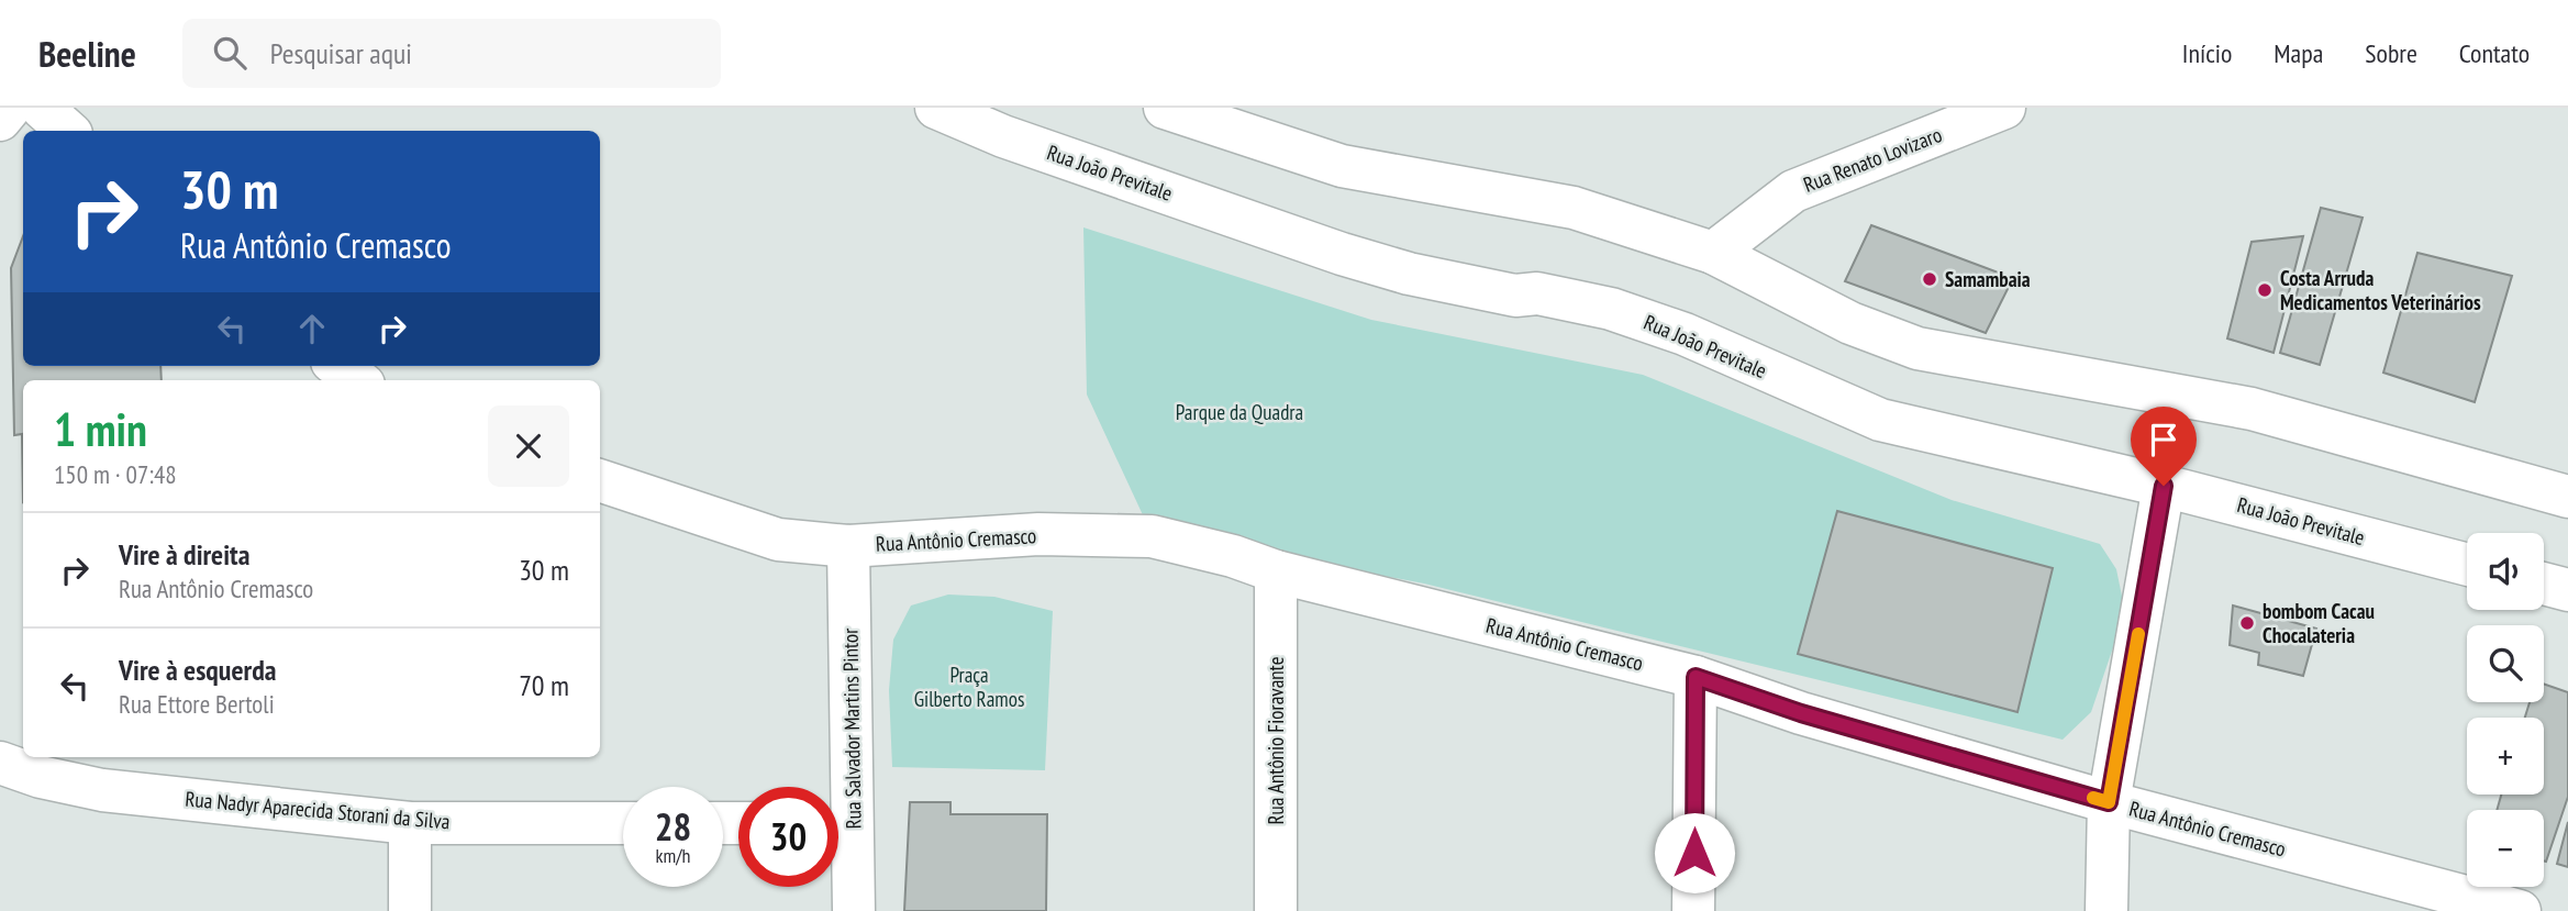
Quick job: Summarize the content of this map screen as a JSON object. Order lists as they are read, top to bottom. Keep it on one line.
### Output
{"streets":{"street":["Rua Renato Lovizaro","Rua João Previtale","Rua Antônio Cremasco","Rua Salvador Martins Pintor","Rua Antônio Fioravante","Rua Nadyr Aparecida Storani da Silva"]},"crossings":[["Rua Antônio Cremasco","Rua Salvador Martins Pintor"],["Rua Antônio Cremasco","Rua Antônio Fioravante"]],"parks":["Parque da Quadra","Praça Gilberto Ramos"],"places":["Samambaia","Costa Arruda Medicamentos Veterinários","bombom Cacau Chocalateria"],"page":{"header":"Beeline","search":"Pesquisar aqui","nav":["Início","Mapa","Sobre","Contato"],"turn":["30 m","Rua Antônio Cremasco"],"heading":["1 min","150 m · 07:48"],"list":[{"name":"Vire à direita","note":"Rua Antônio Cremasco","value":"30 m"},{"name":"Vire à esquerda","note":"Rua Ettore Bertoli","value":"70 m"}],"map_buttons":["+","−"],"speed":"28 km/h","limit":"30"}}
